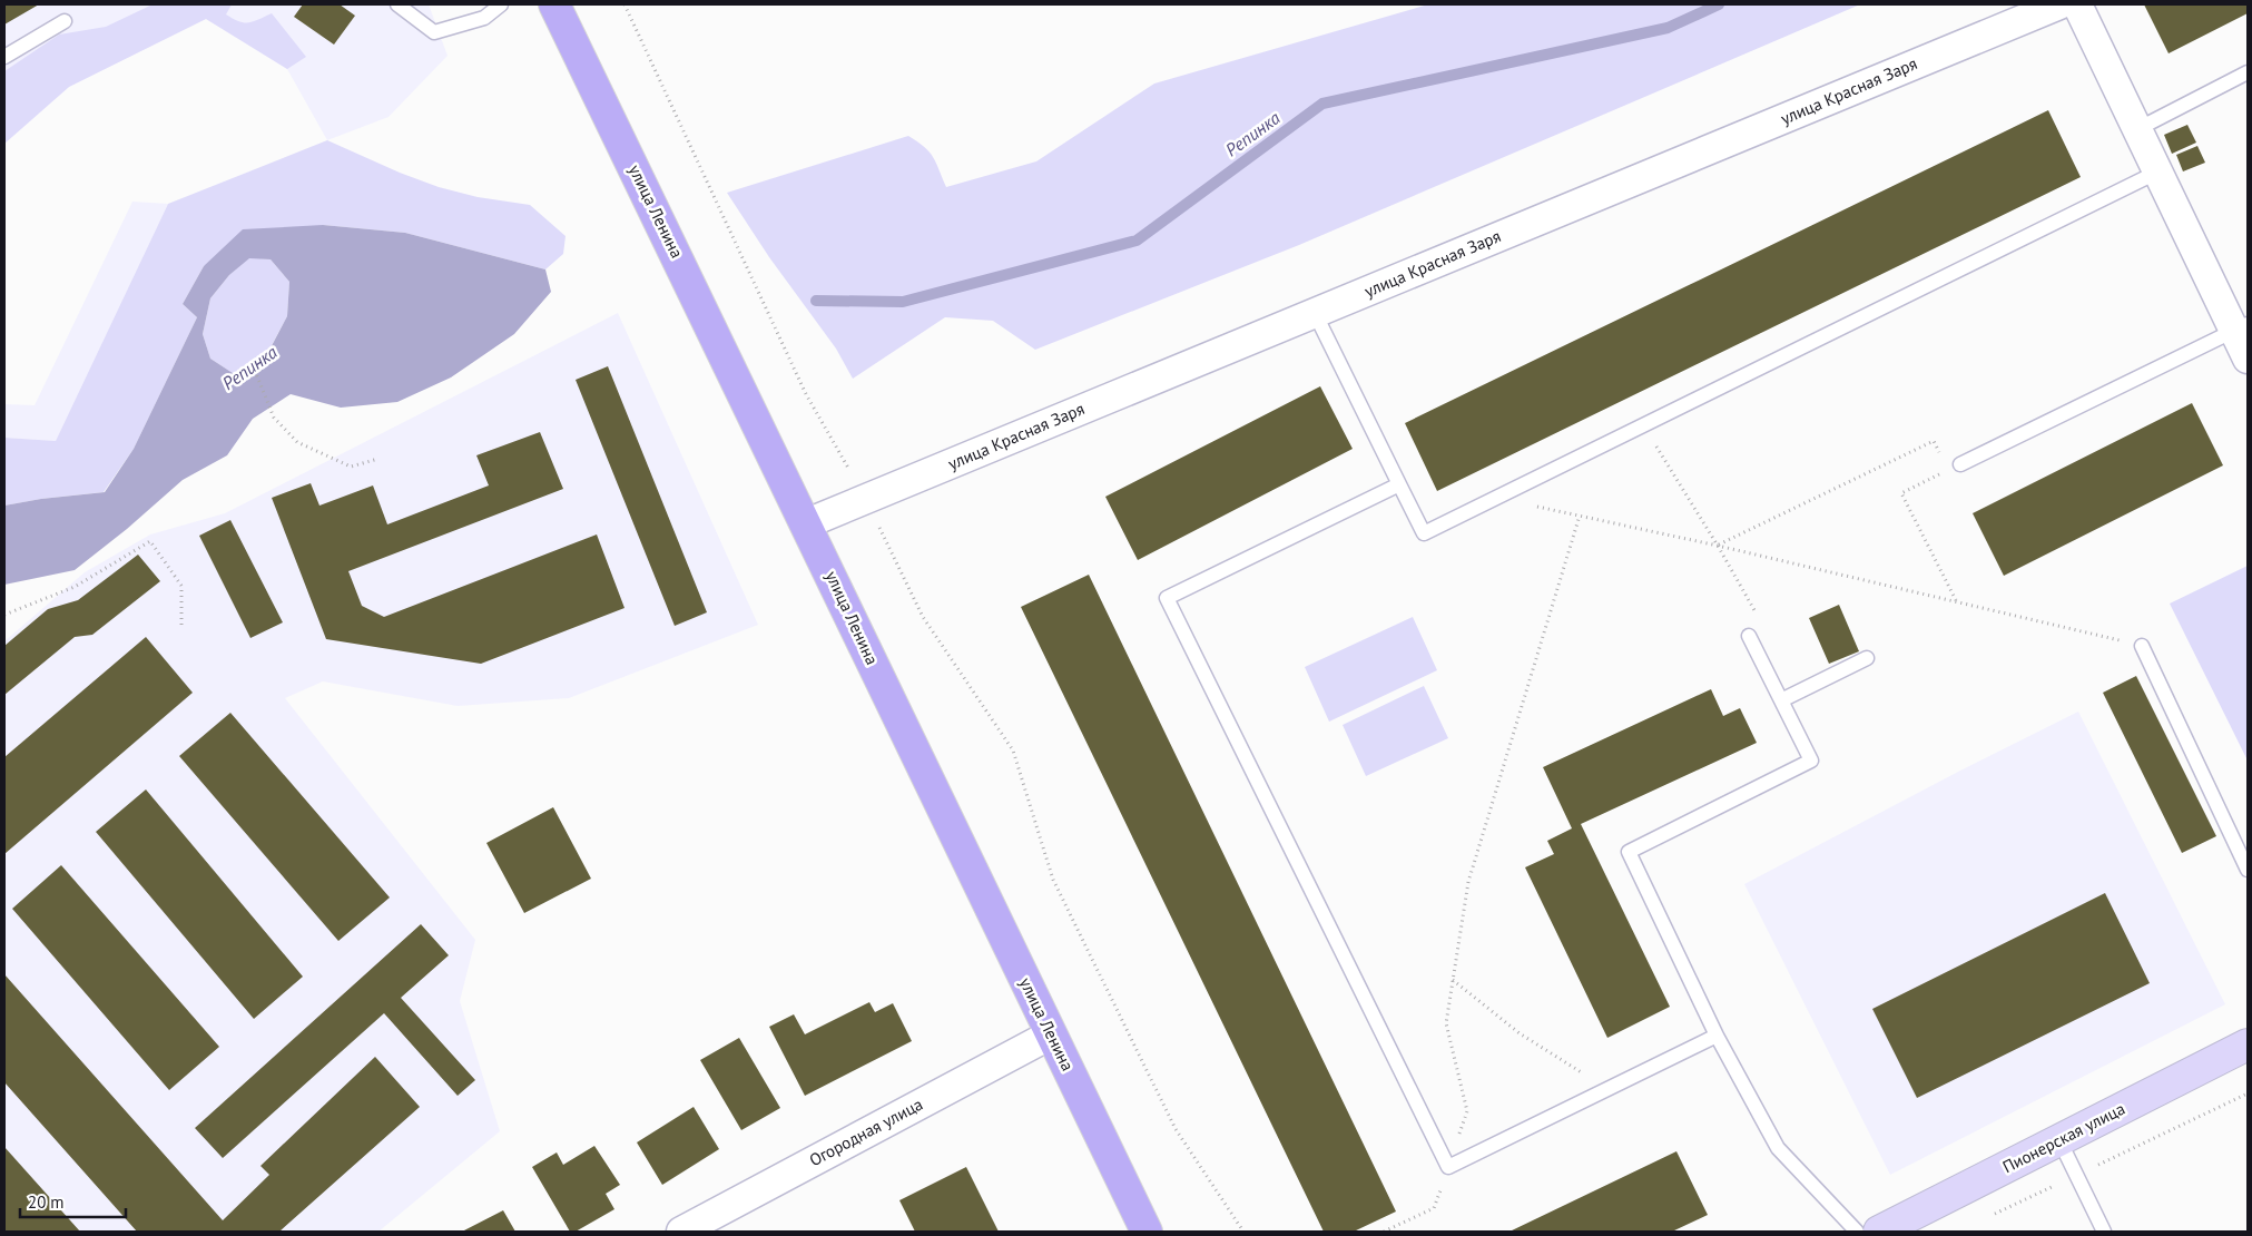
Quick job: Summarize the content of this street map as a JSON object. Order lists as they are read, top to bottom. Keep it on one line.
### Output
{"streets":{"main road":["улица Ленина"],"street":["улица Красная Заря","Огородная улица","Пионерская улица"]},"crossings":[["улица Красная Заря","улица Ленина"],["улица Ленина","Огородная улица"]],"water":["Репинка"],"scale_bar":"20 m"}
